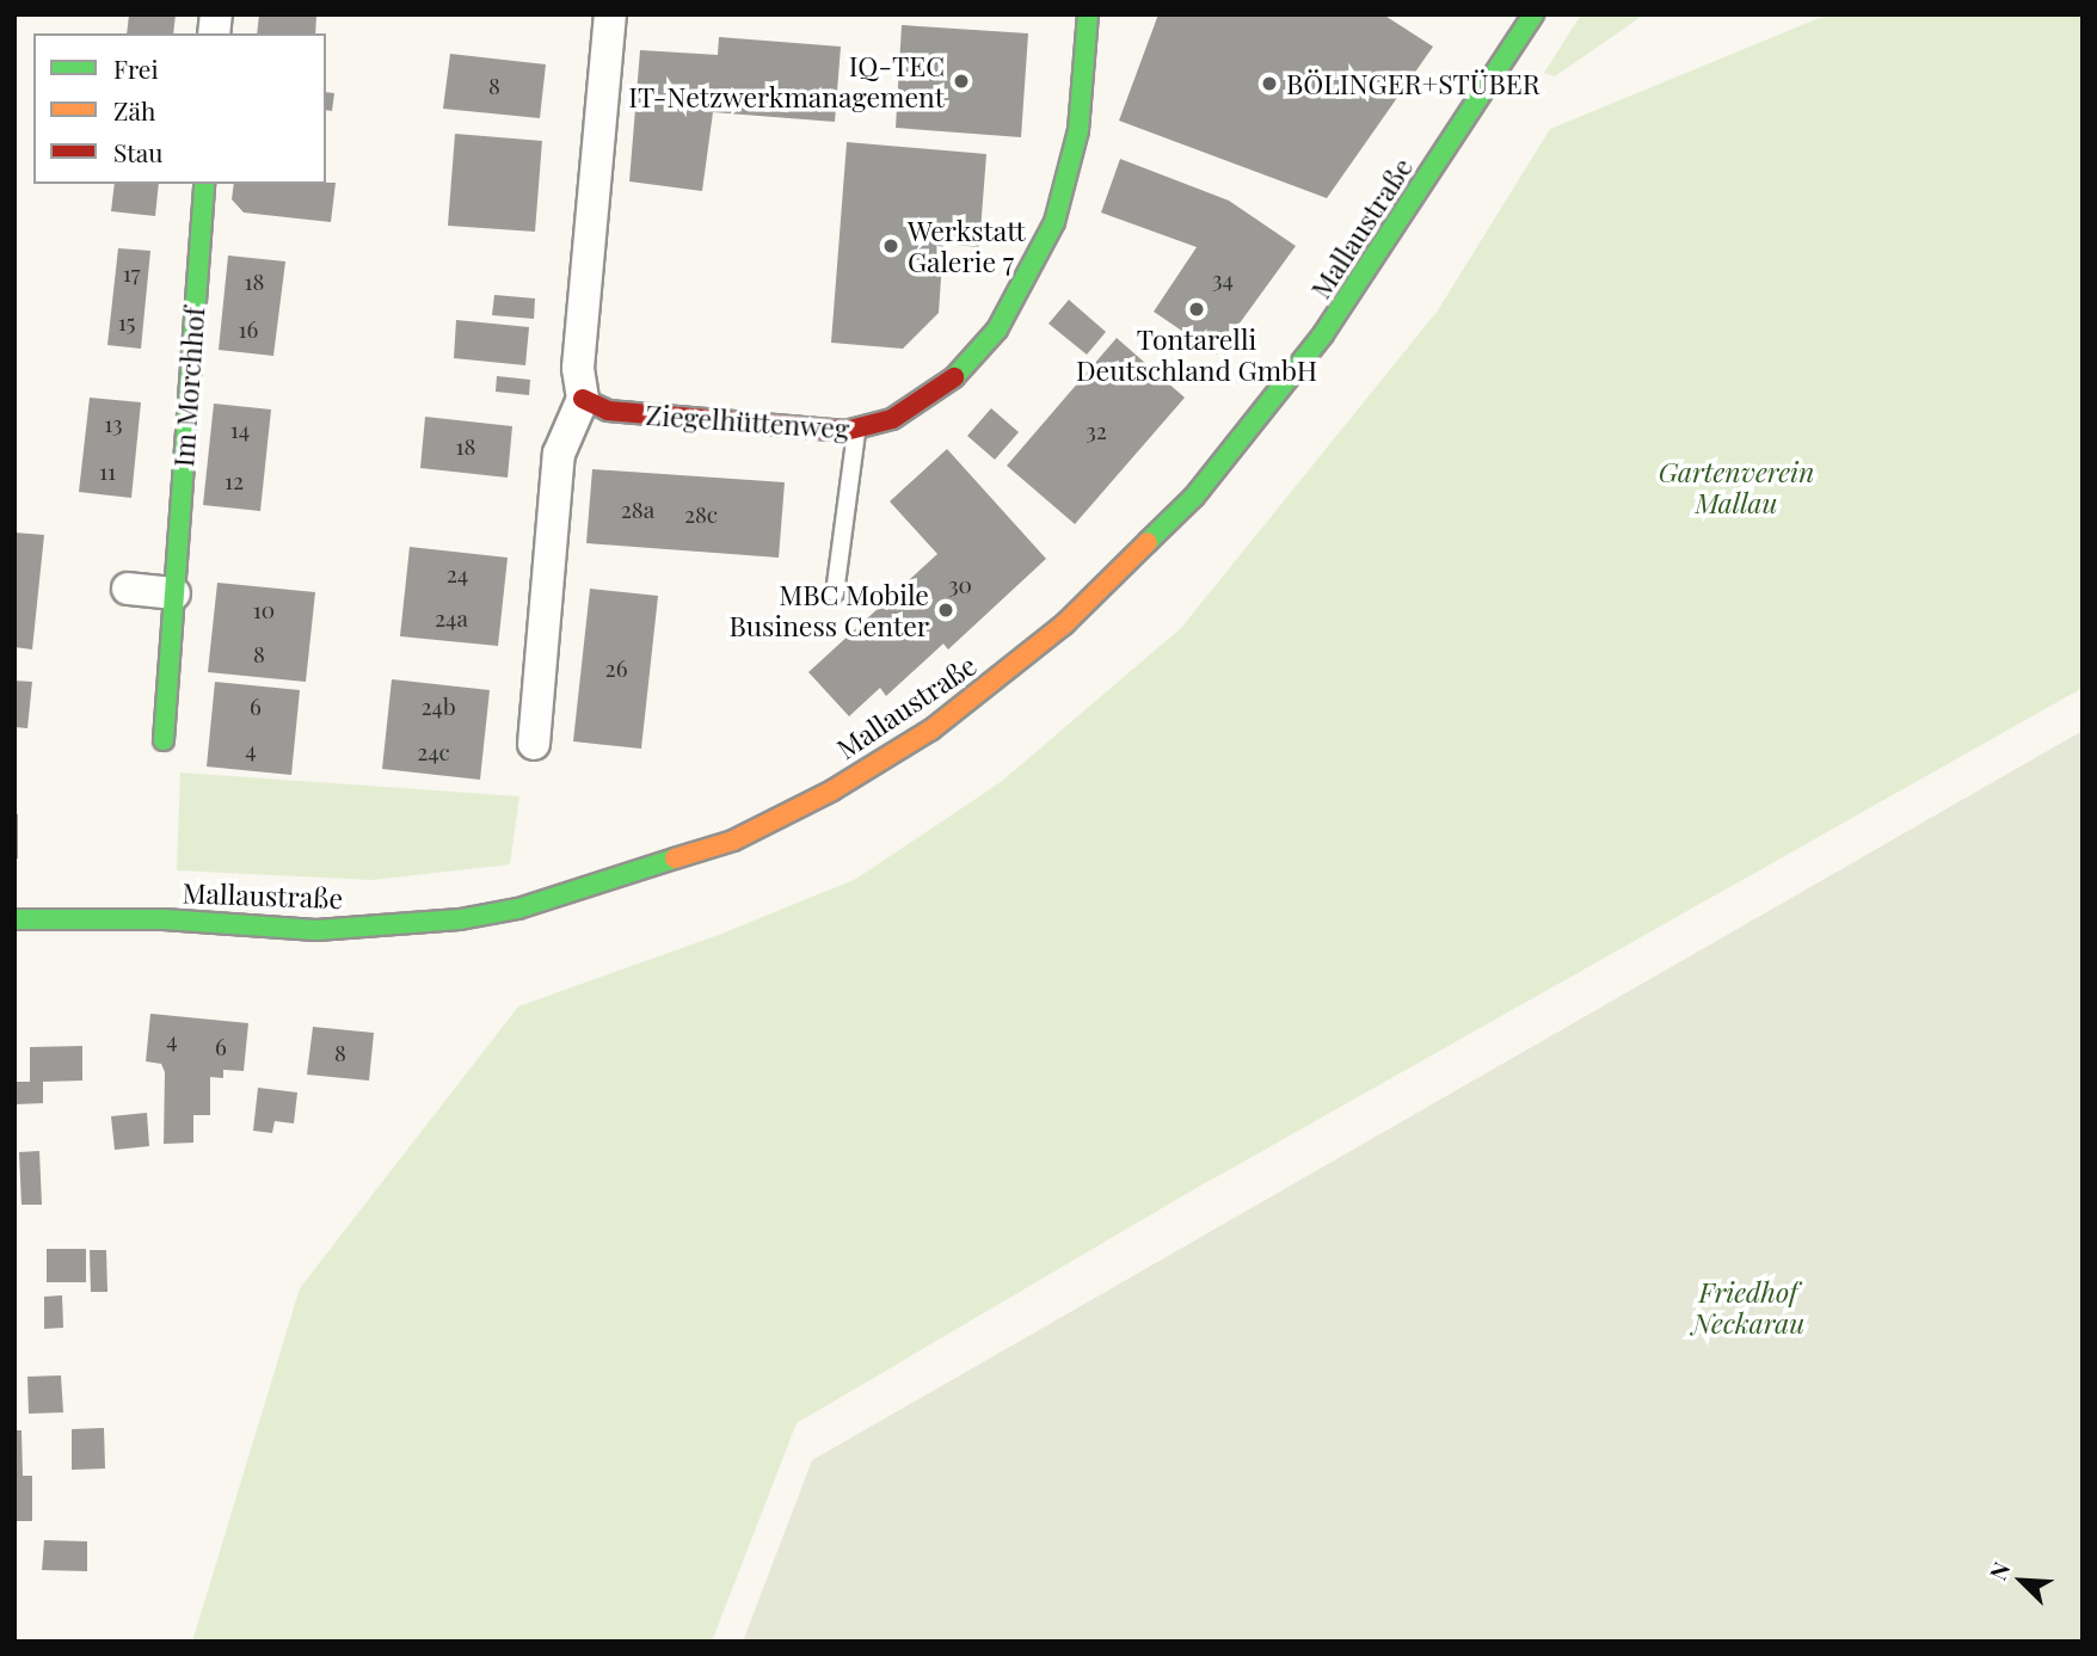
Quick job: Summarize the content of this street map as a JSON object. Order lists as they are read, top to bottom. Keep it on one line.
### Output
{"streets":{"main road":["Mallaustraße","Im Morchhof","Ziegelhüttenweg"]},"parks":["Gartenverein Mallau","Friedhof Neckarau"],"places":["IQ-TEC IT-Netzwerkmanagement","BÖLINGER+STÜBER","Werkstatt Galerie 7","Tontarelli Deutschland GmbH","MBC Mobile Business Center"],"house_numbers":["8","17","34","18","15","16","13","14","32","18","11","12","28a","28c","24","30","10","24a","8","26","6","24b","4","24c","4","6","8"],"legend":["Frei","Zäh","Stau"],"north":"top left"}
